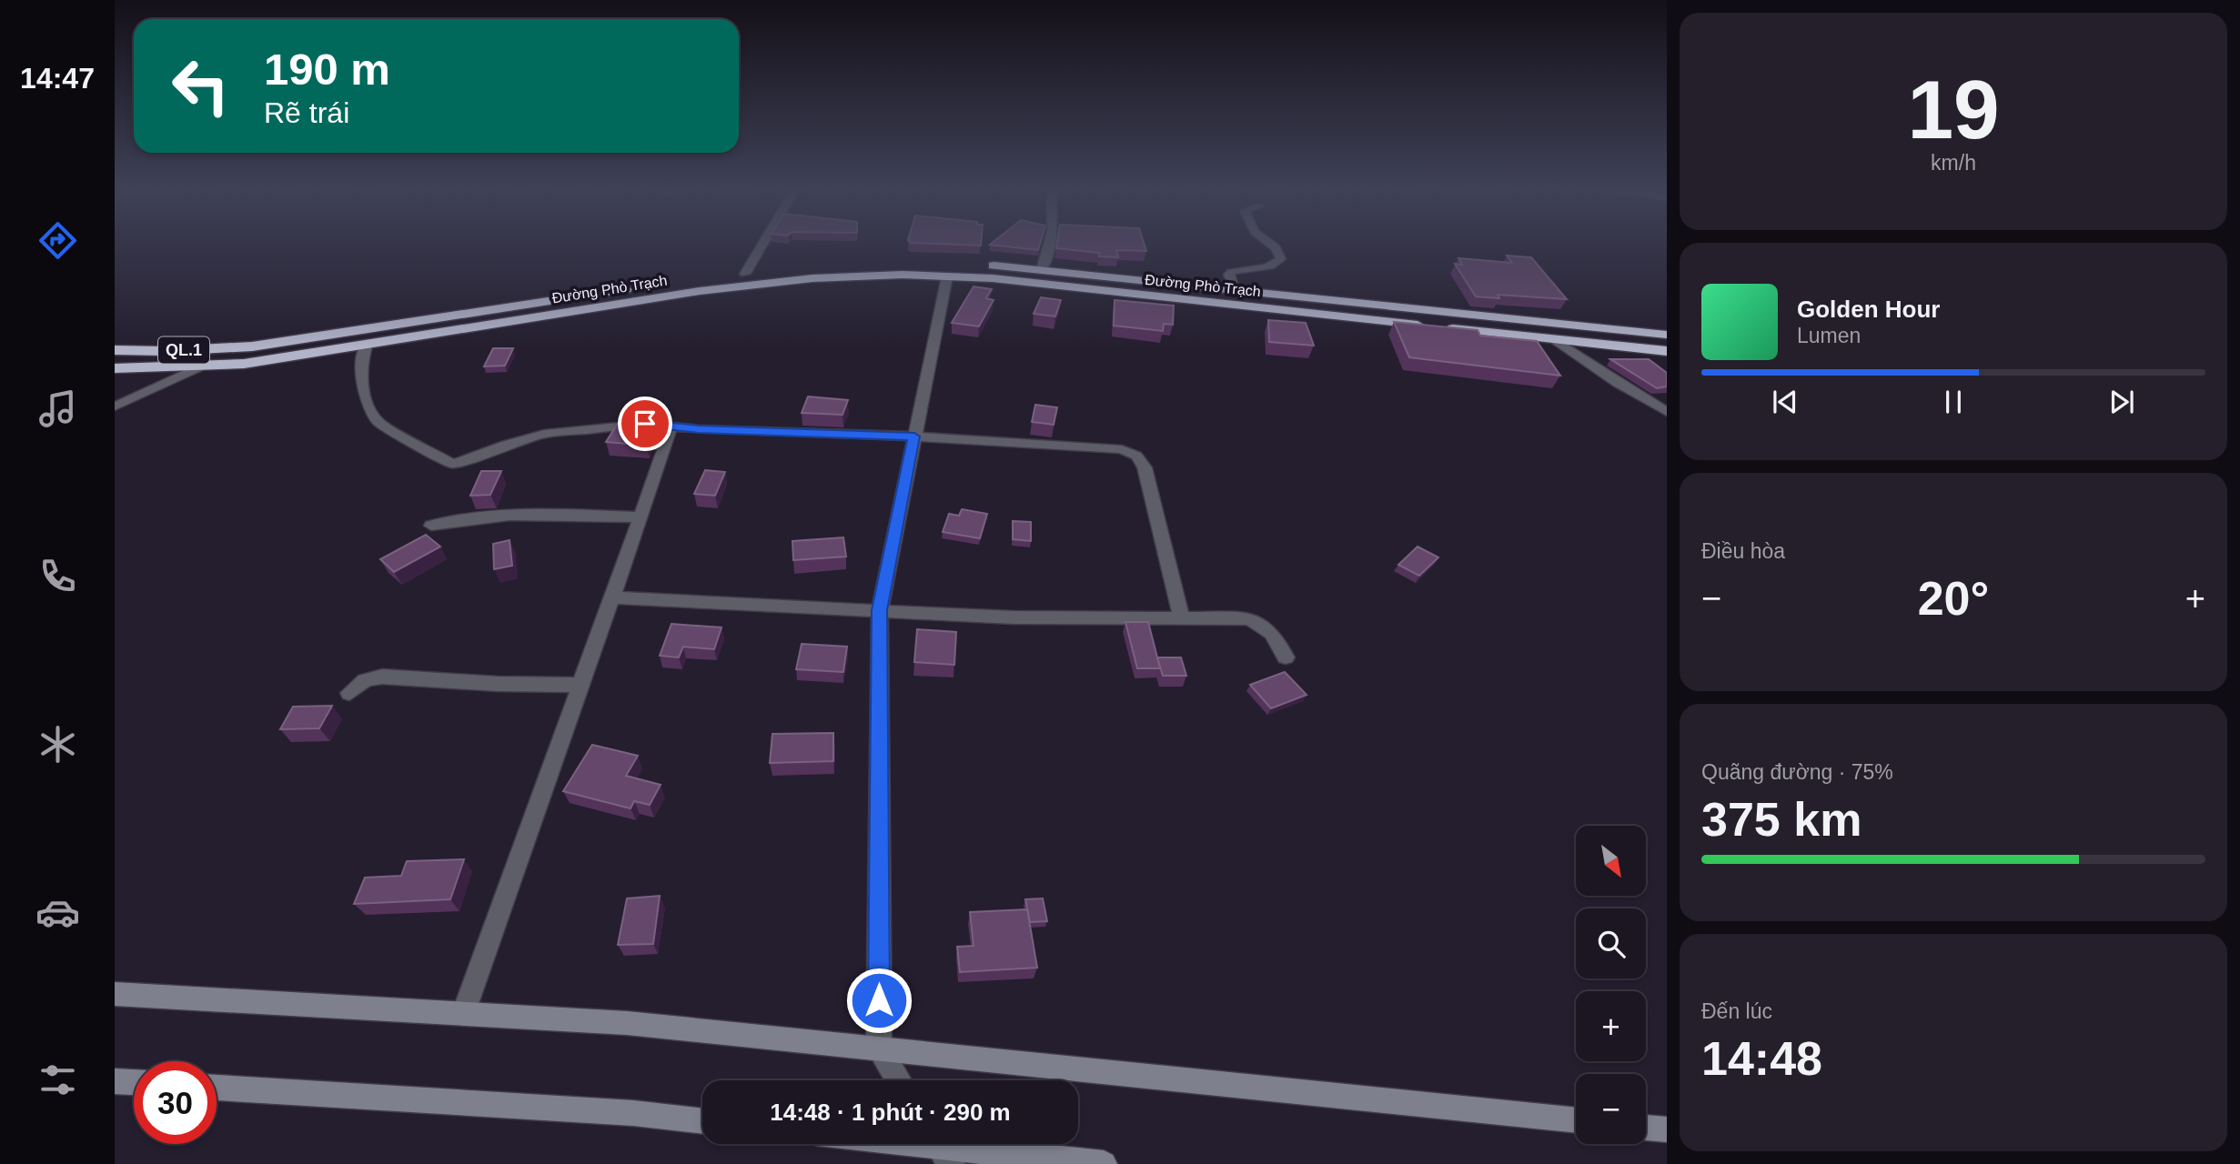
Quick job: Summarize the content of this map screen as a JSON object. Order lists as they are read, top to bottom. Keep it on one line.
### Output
{"streets":{"highway":["Đường Phò Trạch","QL.1"]},"crossings":[["Đường Phò Trạch","QL.1"]],"north":"bottom right","page":{"tabs":"14:47","tile":[["19","km/h"],"Điều hòa",["Quãng đường · 75%","375 km"],["Đến lúc","14:48"]],"turn":["190 m","Rẽ trái"],"song":["Golden Hour","Lumen"],"heat":["−","20°","+"],"map_buttons":["+","−"],"limit":"30","trip":"14:48 · 1 phút · 290 m"}}
